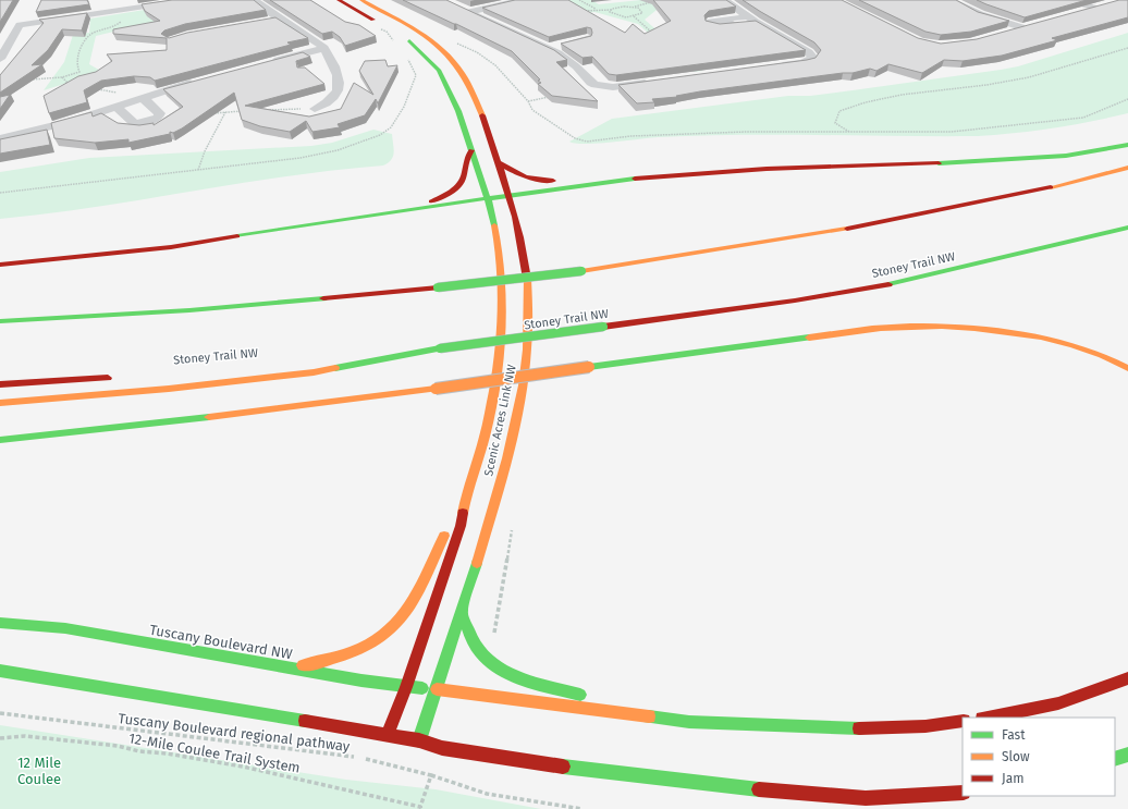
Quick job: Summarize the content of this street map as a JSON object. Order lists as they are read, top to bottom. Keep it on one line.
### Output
{"streets":{"main road":["Stoney Trail NW","Scenic Acres Link NW","Tuscany Boulevard NW"],"path":["Tuscany Boulevard regional pathway","12-Mile Coulee Trail System"]},"crossings":[["Scenic Acres Link NW","Tuscany Boulevard NW"]],"parks":["12 Mile Coulee"],"legend":["Fast","Slow","Jam"]}
